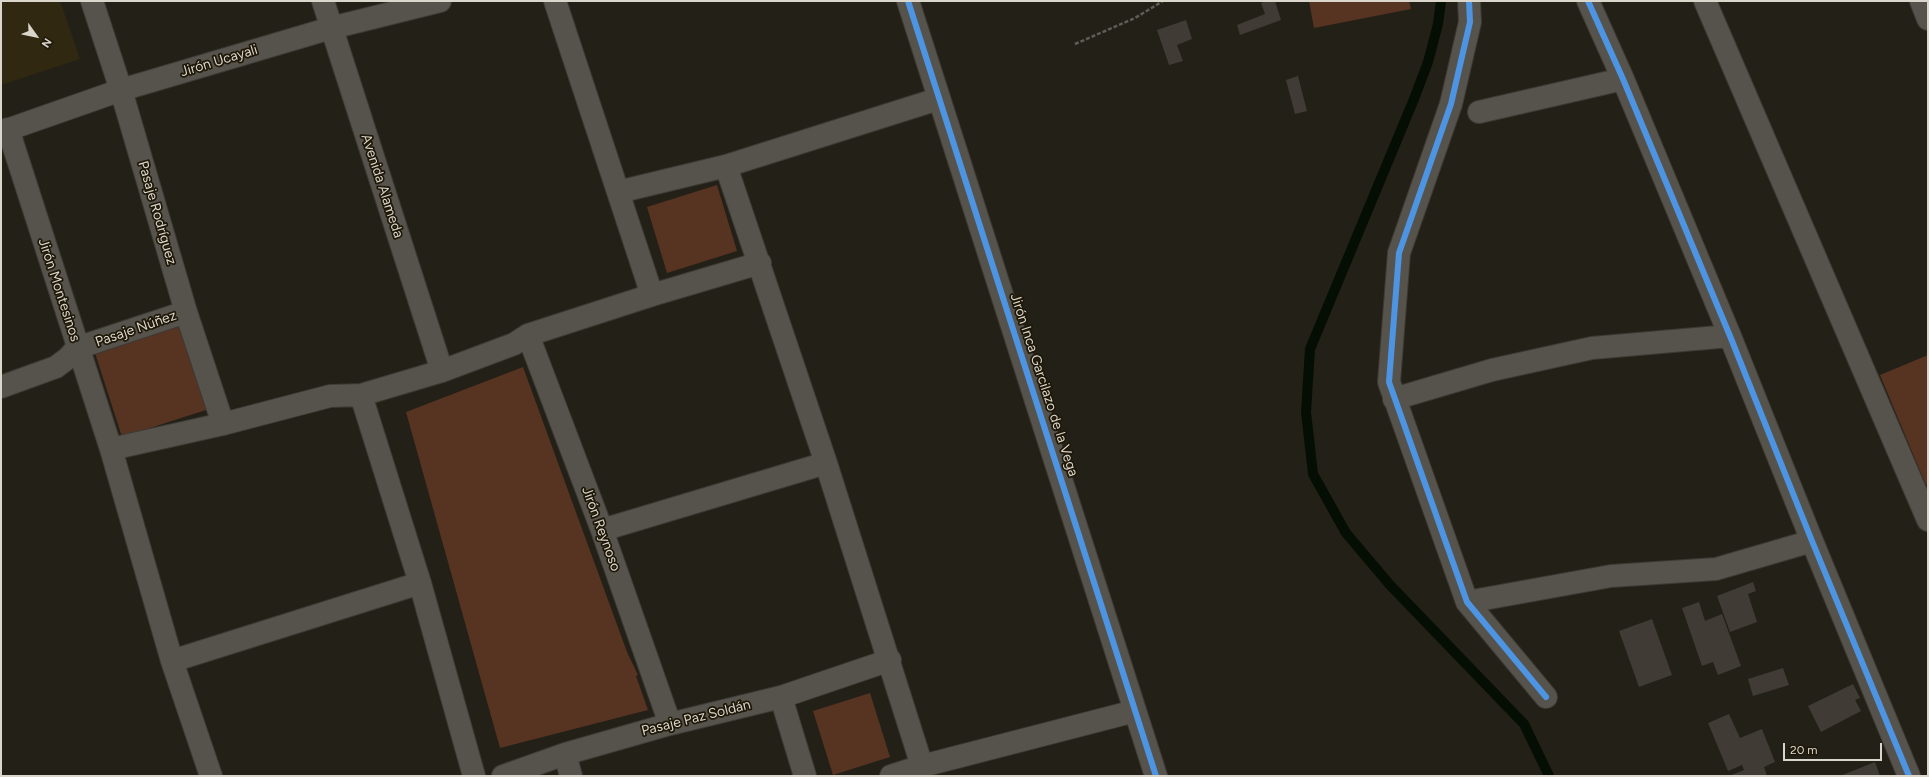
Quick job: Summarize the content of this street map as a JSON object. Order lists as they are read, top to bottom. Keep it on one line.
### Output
{"streets":{"street":["Jirón Ucayali","Avenida Alameda","Pasaje Rodríguez","Jirón Montesinos","Pasaje Núñez","Jirón Inca Garcilazo de la Vega","Jirón Reynoso","Pasaje Paz Soldán"]},"crossings":[["Jirón Ucayali","Avenida Alameda"],["Jirón Ucayali","Pasaje Rodríguez"],["Jirón Ucayali","Jirón Montesinos"],["Pasaje Rodríguez","Pasaje Núñez"],["Jirón Montesinos","Pasaje Núñez"],["Jirón Reynoso","Pasaje Paz Soldán"]],"scale_bar":"20 m","north":"bottom right"}
